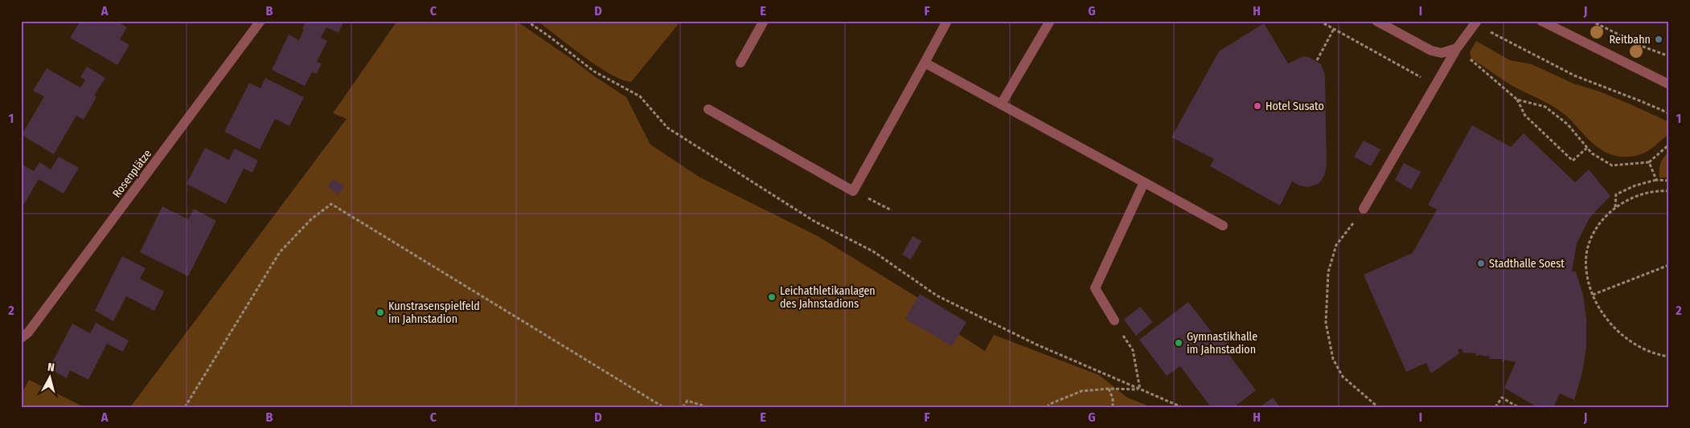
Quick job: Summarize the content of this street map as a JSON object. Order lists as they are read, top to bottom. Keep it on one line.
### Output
{"streets":{"street":["Rosenplätze"]},"places":["Reitbahn","Hotel Susato","Stadthalle Soest","Leichathletikanlagen des Jahnstadions","Kunstrasenspielfeld im Jahnstadion","Gymnastikhalle im Jahnstadion"],"north":"top","grid":{"columns":["A","B","C","D","E","F","G","H","I","J"],"rows":["1","2"]}}
